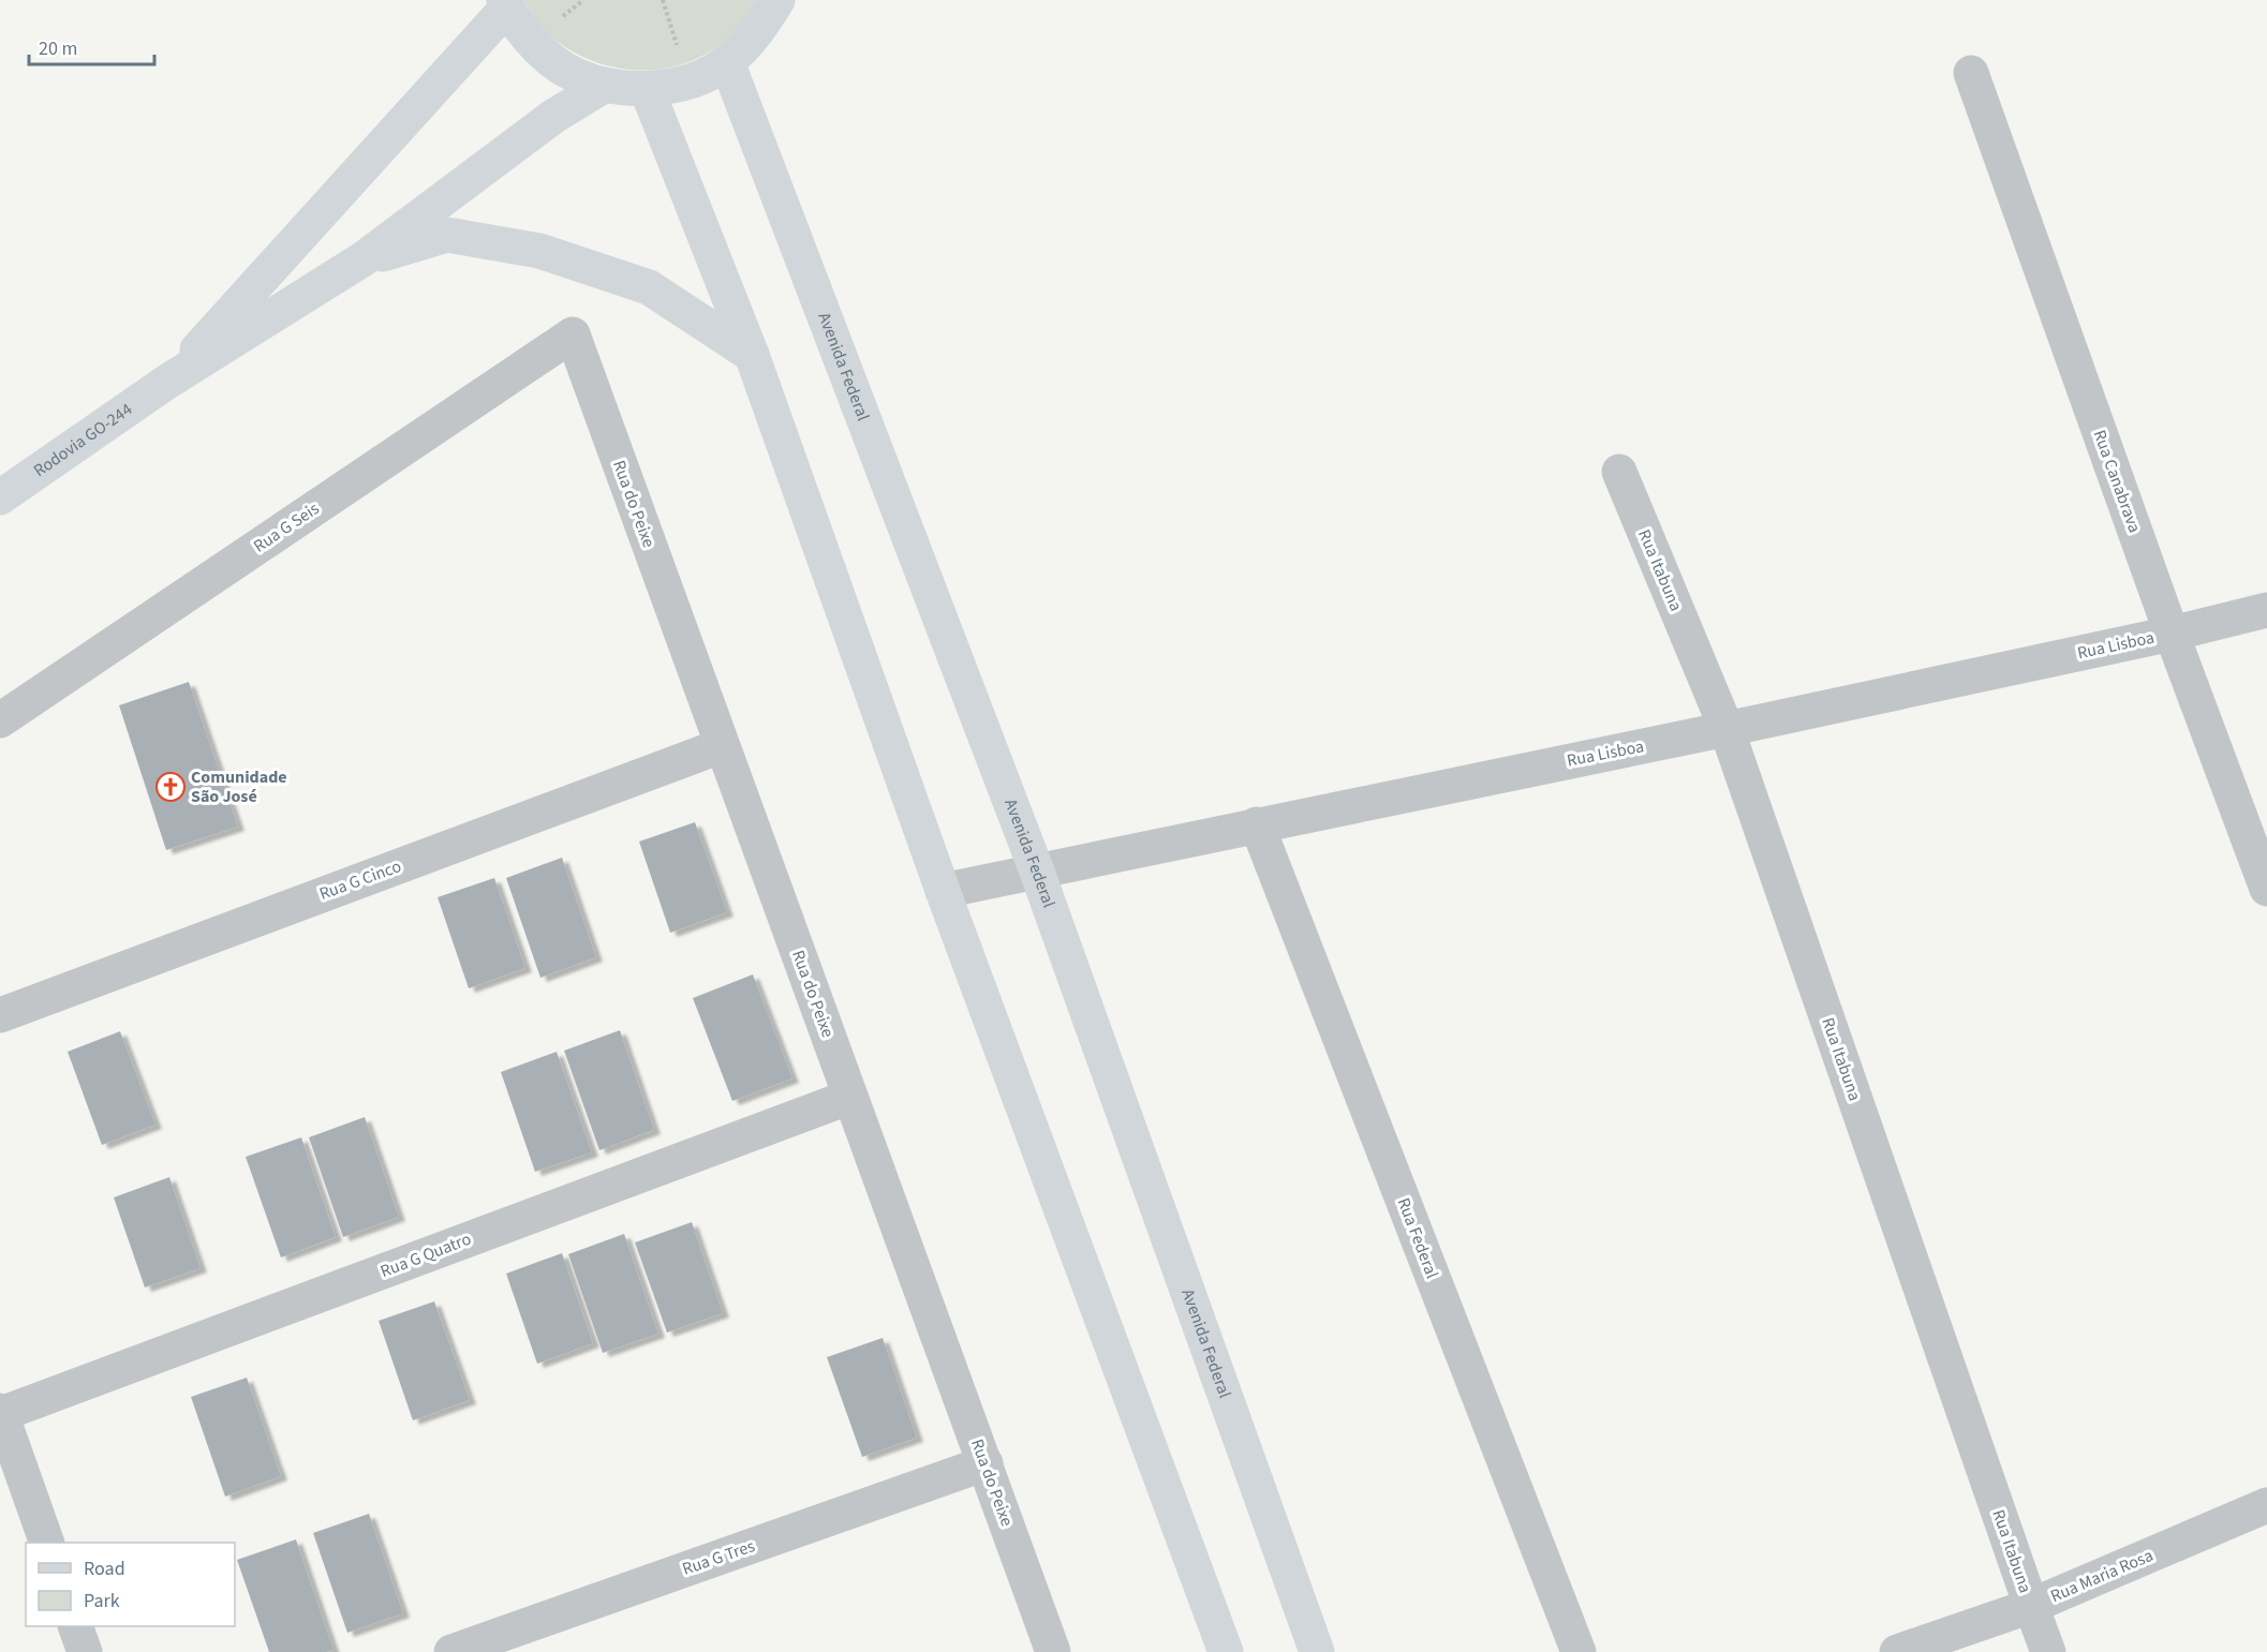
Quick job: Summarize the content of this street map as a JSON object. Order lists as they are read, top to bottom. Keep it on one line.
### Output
{"streets":{"main road":["Avenida Federal","Rodovia GO-244"],"street":["Rua Canabrava","Rua do Peixe","Rua G Seis","Rua Itabuna","Rua Lisboa","Rua G Cinco","Rua Federal","Rua G Quatro","Rua G Tres","Rua Maria Rosa"]},"crossings":[["Avenida Federal","Rua Lisboa"],["Rua Canabrava","Rua Lisboa"],["Rua do Peixe","Rua G Seis"],["Rua do Peixe","Rua G Cinco"],["Rua do Peixe","Rua G Quatro"],["Rua do Peixe","Rua G Tres"],["Rua Itabuna","Rua Lisboa"],["Rua Itabuna","Rua Maria Rosa"],["Rua Lisboa","Rua Federal"]],"places":{"church":["Comunidade São José"]},"legend":["Road","Park"],"scale_bar":"20 m"}
